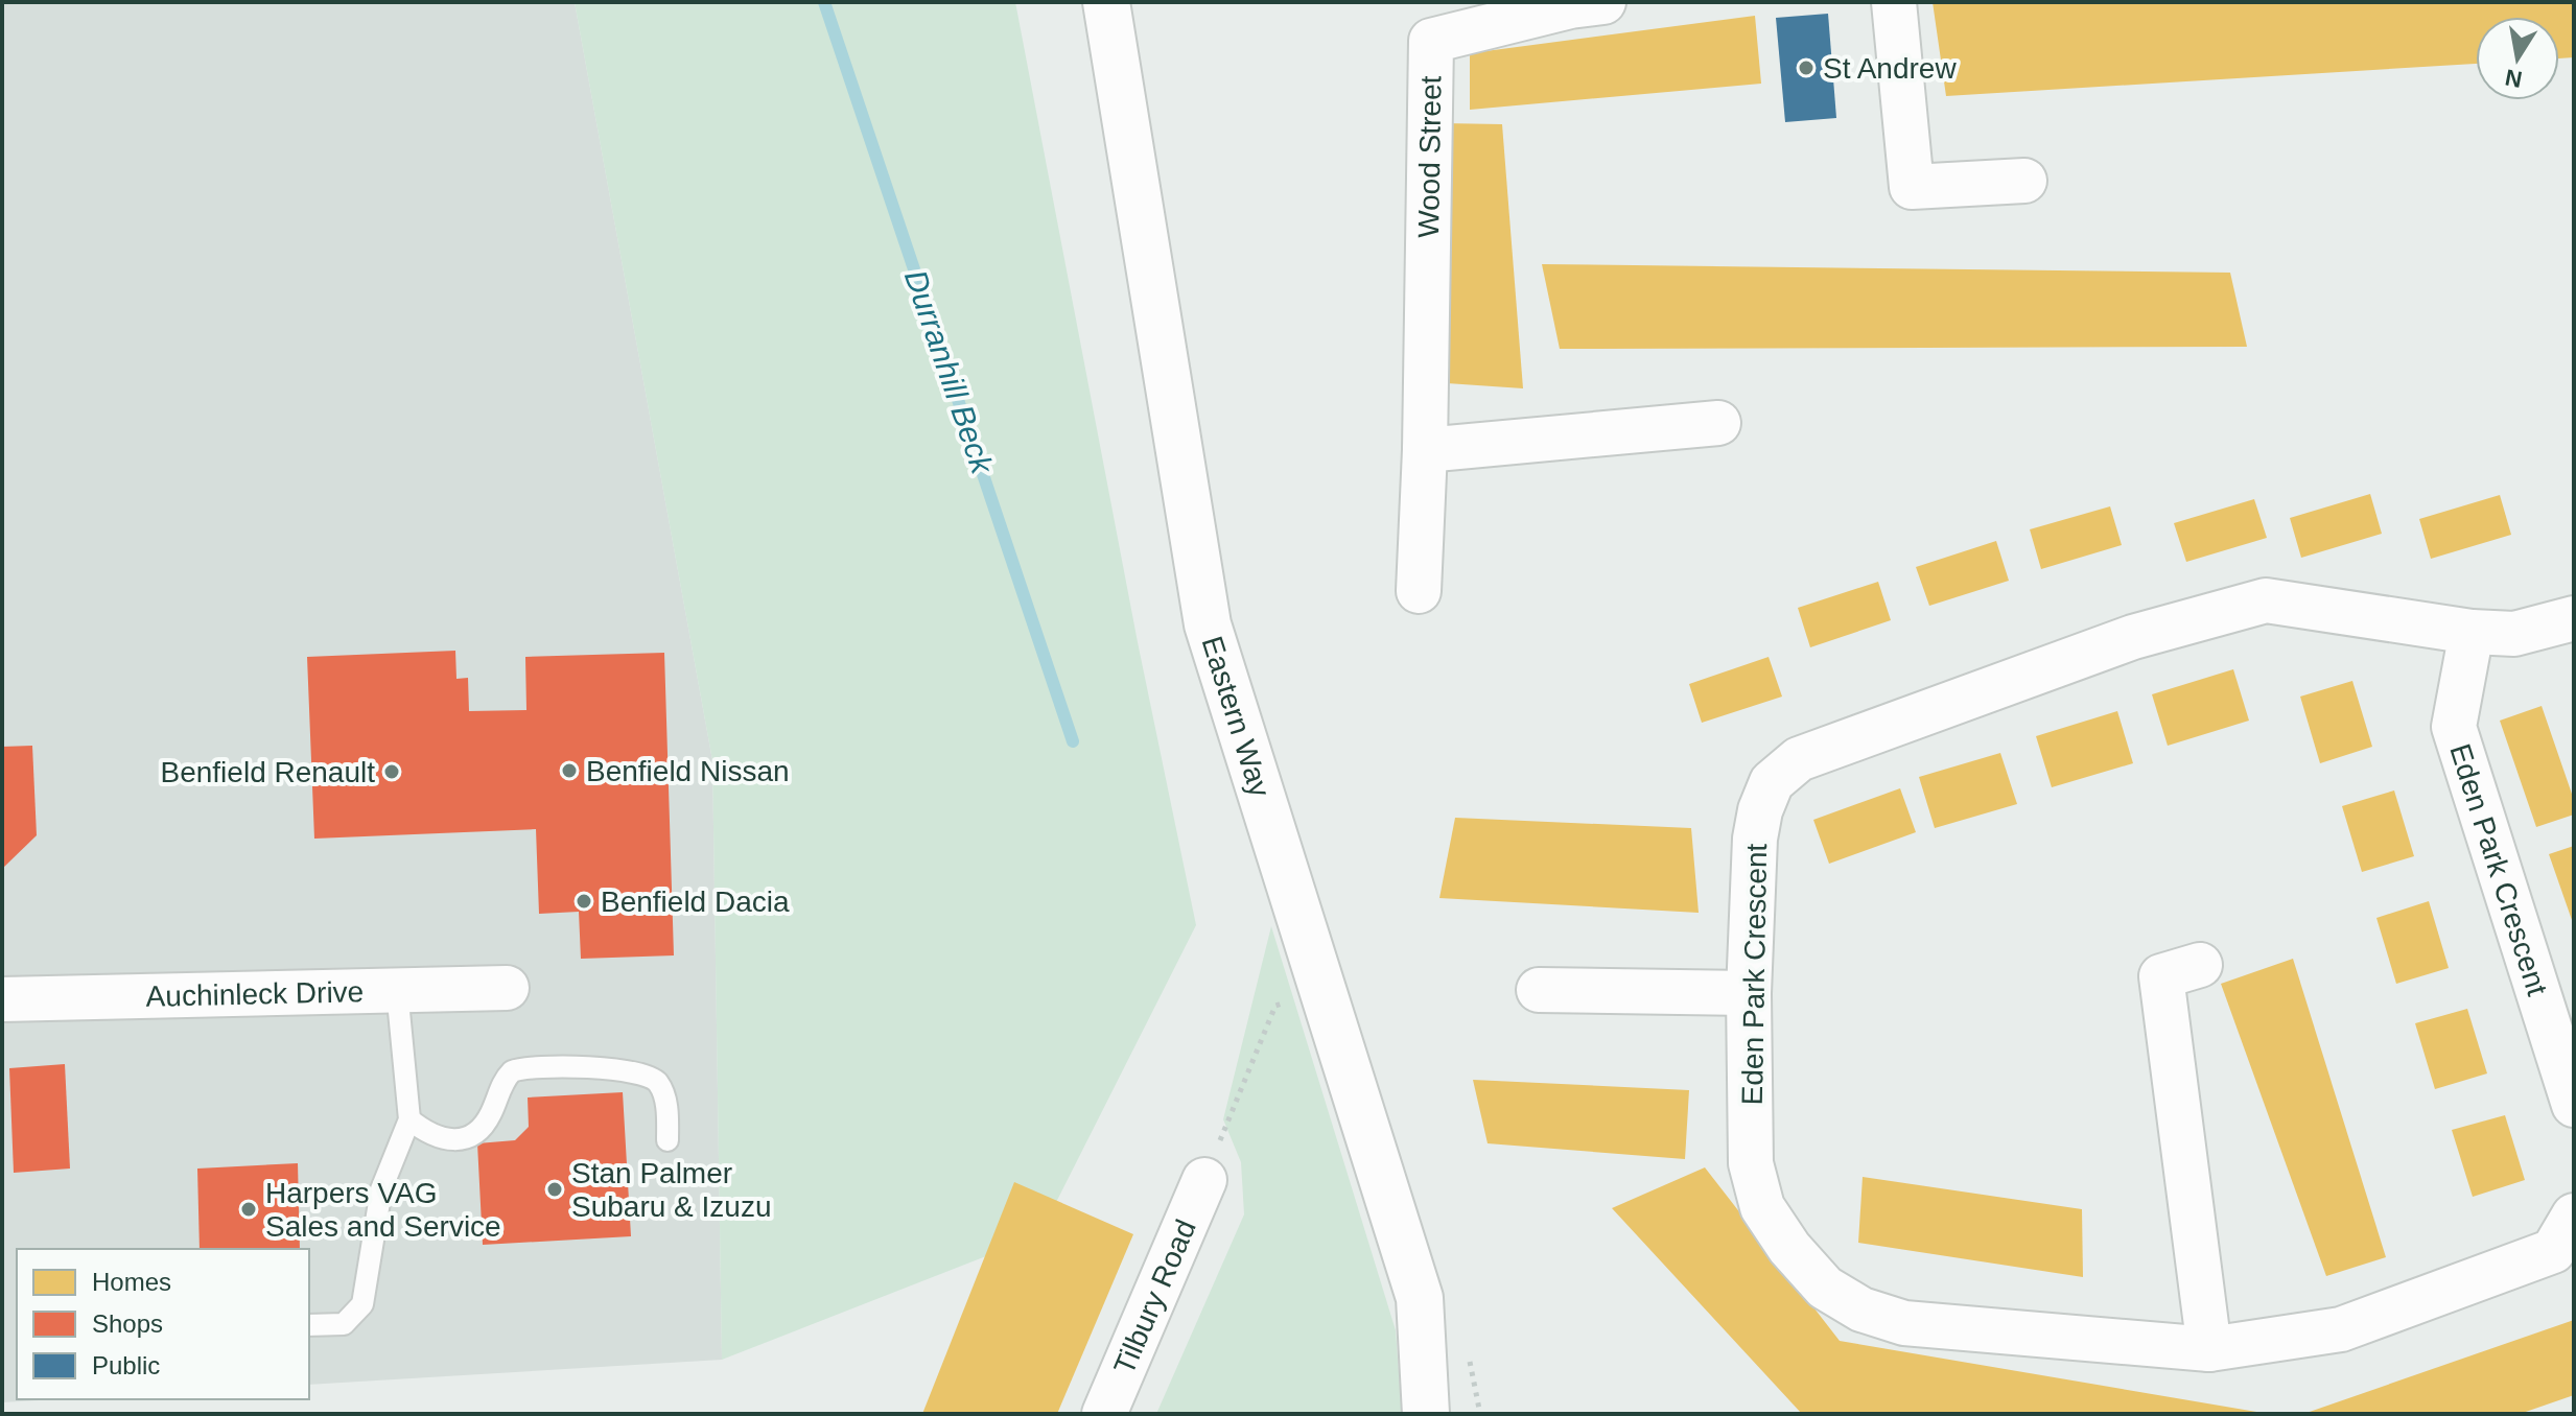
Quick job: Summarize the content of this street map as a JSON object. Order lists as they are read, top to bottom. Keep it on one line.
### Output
{"streets":{"street":["Wood Street","Eastern Way","Eden Park Crescent","Auchinleck Drive","Tilbury Road"]},"water":["Durranhill Beck"],"places":["St Andrew","Benfield Nissan","Benfield Renault","Benfield Dacia","Stan Palmer Subaru & Izuzu","Harpers VAG Sales and Service"],"legend":["Homes","Shops","Public"],"north":"bottom"}
